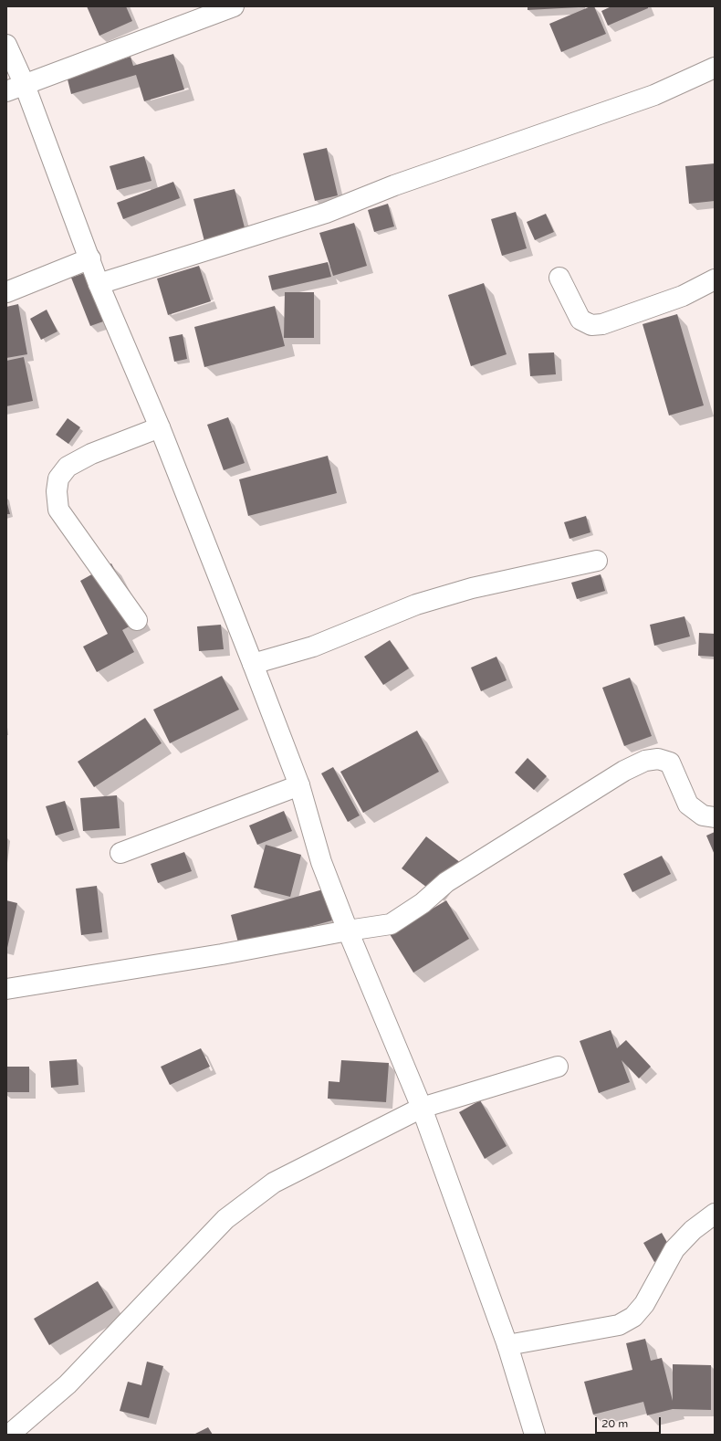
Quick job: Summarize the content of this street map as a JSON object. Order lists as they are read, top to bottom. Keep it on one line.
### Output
{"scale_bar":"20 m"}
